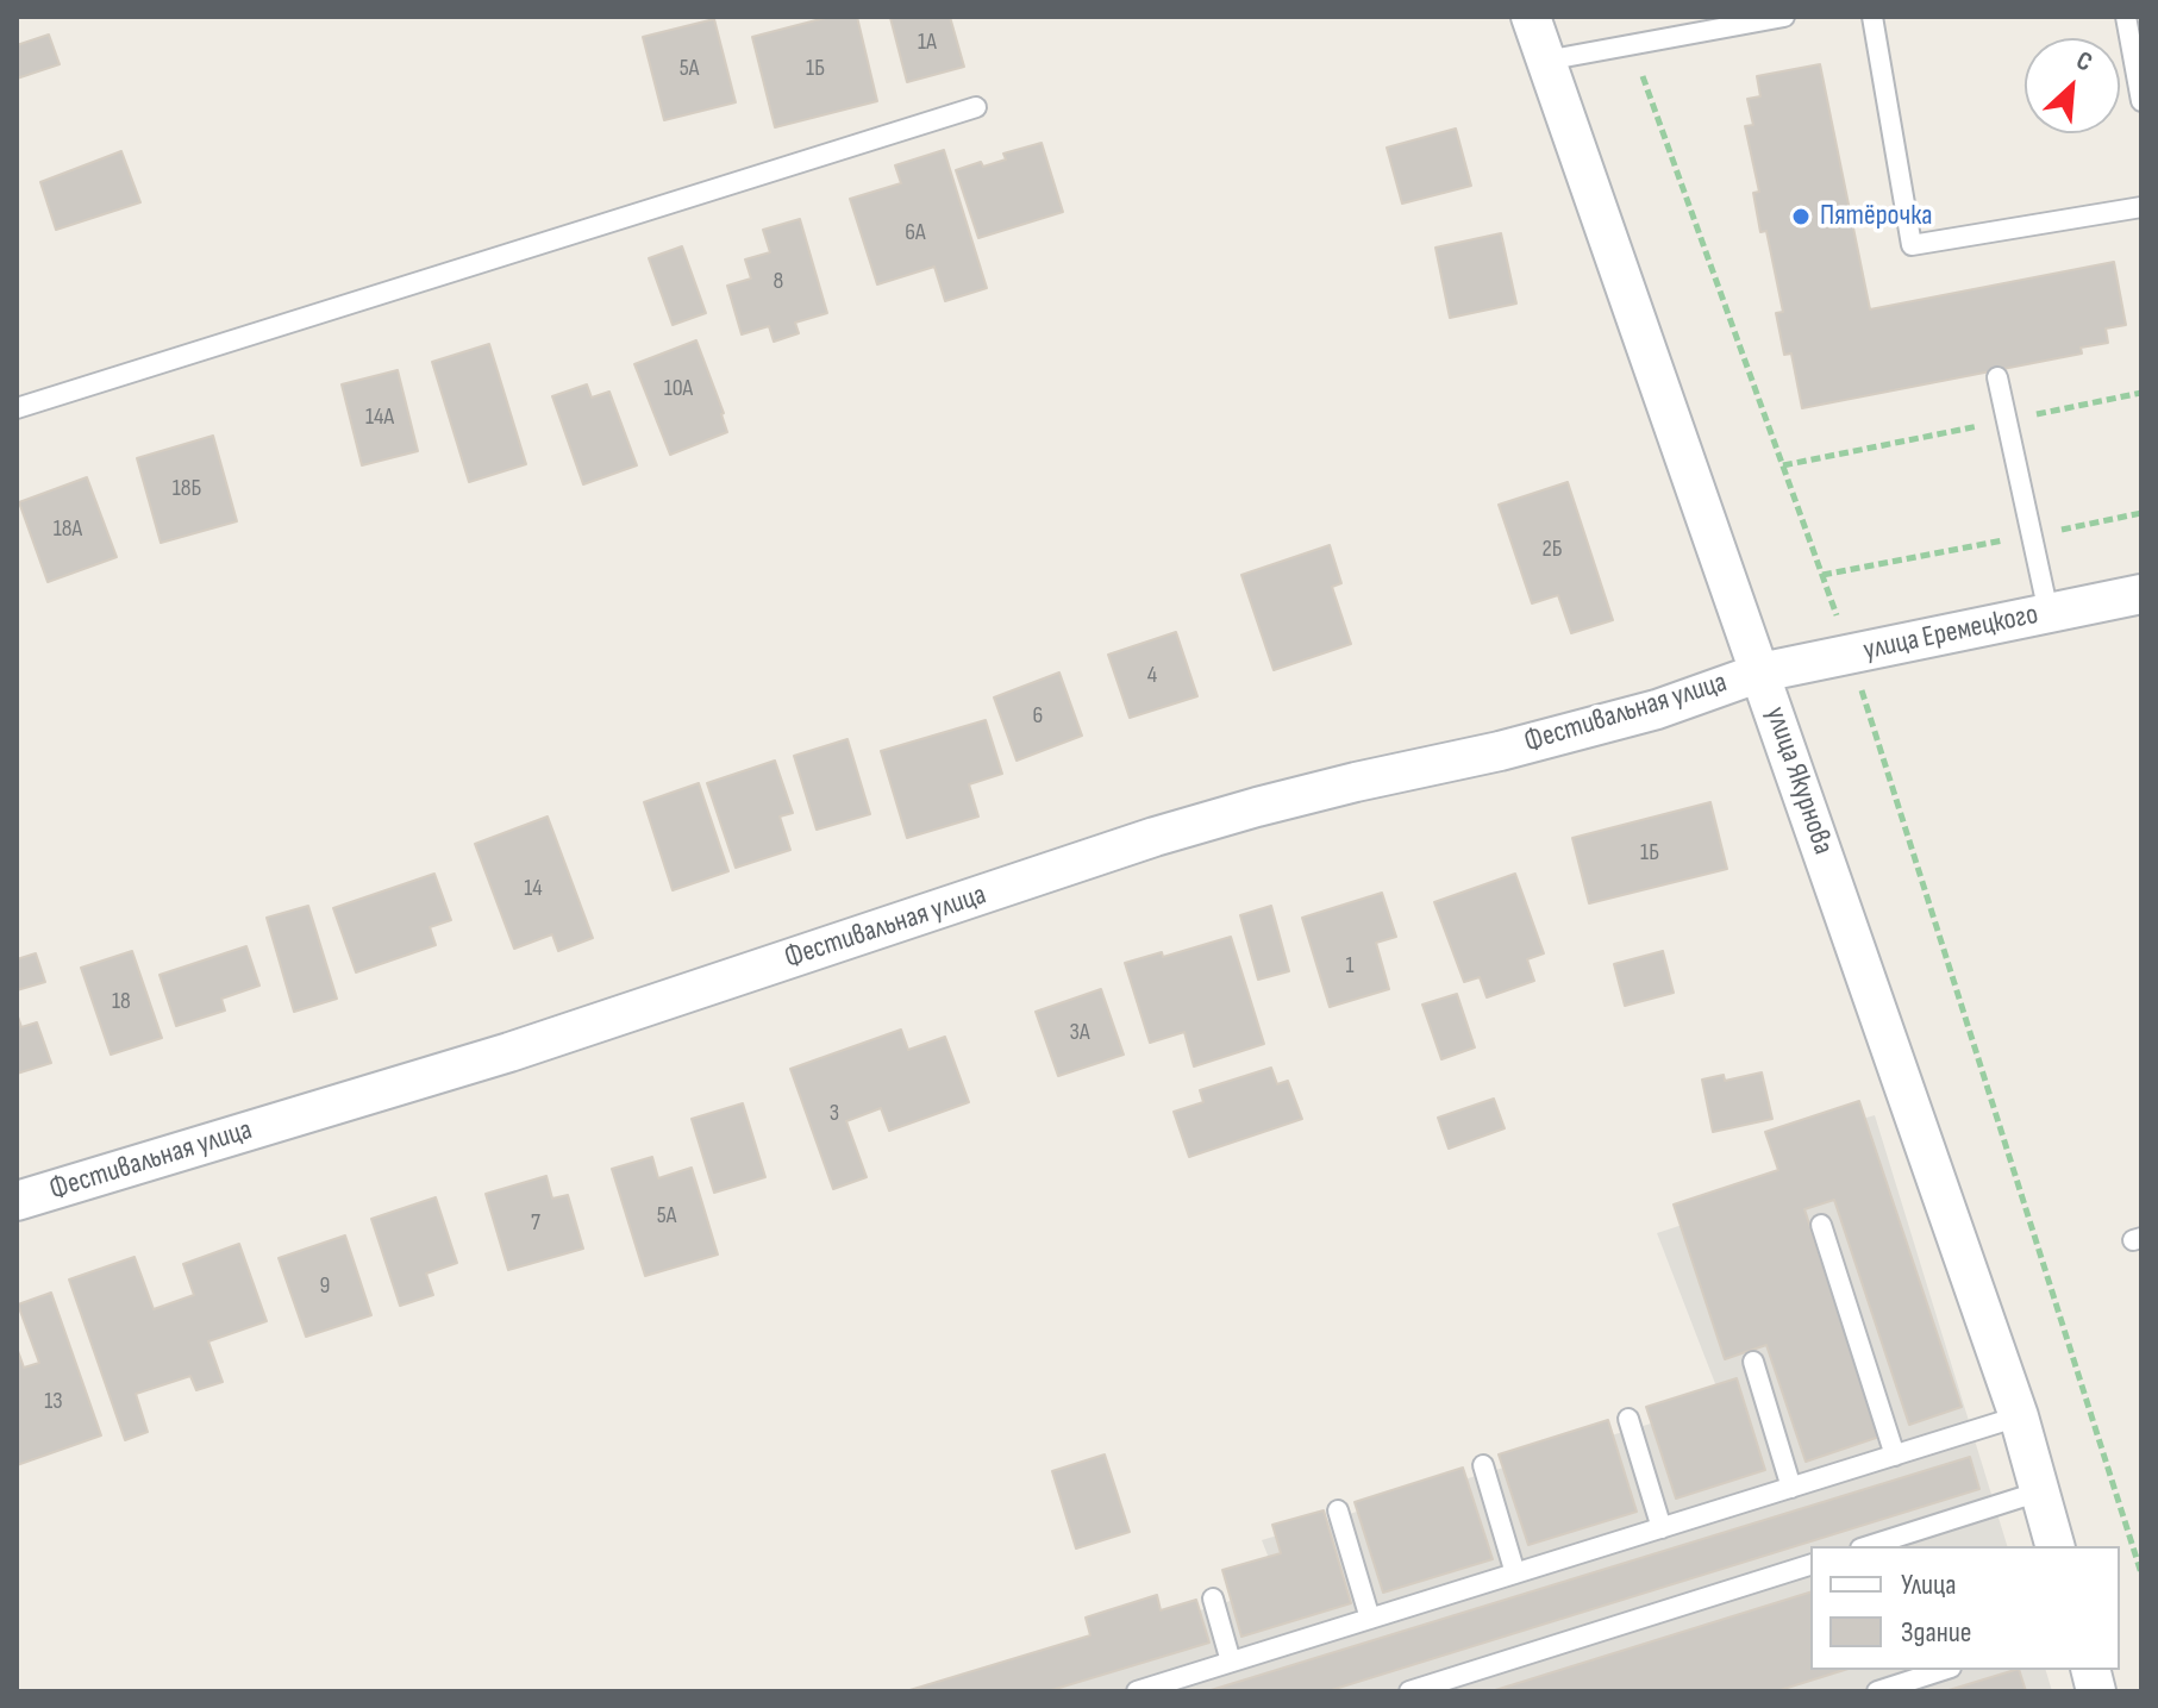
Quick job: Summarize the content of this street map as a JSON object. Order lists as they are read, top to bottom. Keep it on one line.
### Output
{"streets":{"street":["улица Еремецкого","Фестивальная улица","улица Якурнова"]},"crossings":[["улица Еремецкого","Фестивальная улица"],["улица Еремецкого","улица Якурнова"],["Фестивальная улица","улица Якурнова"]],"places":["Пятёрочка"],"house_numbers":["1А","5А","1Б","6А","8","10А","14А","18Б","18А","2Б","4","6","1Б","14","1","18","3А","3","5А","7","9","13"],"legend":["Улица","Здание"],"north":"top right"}
